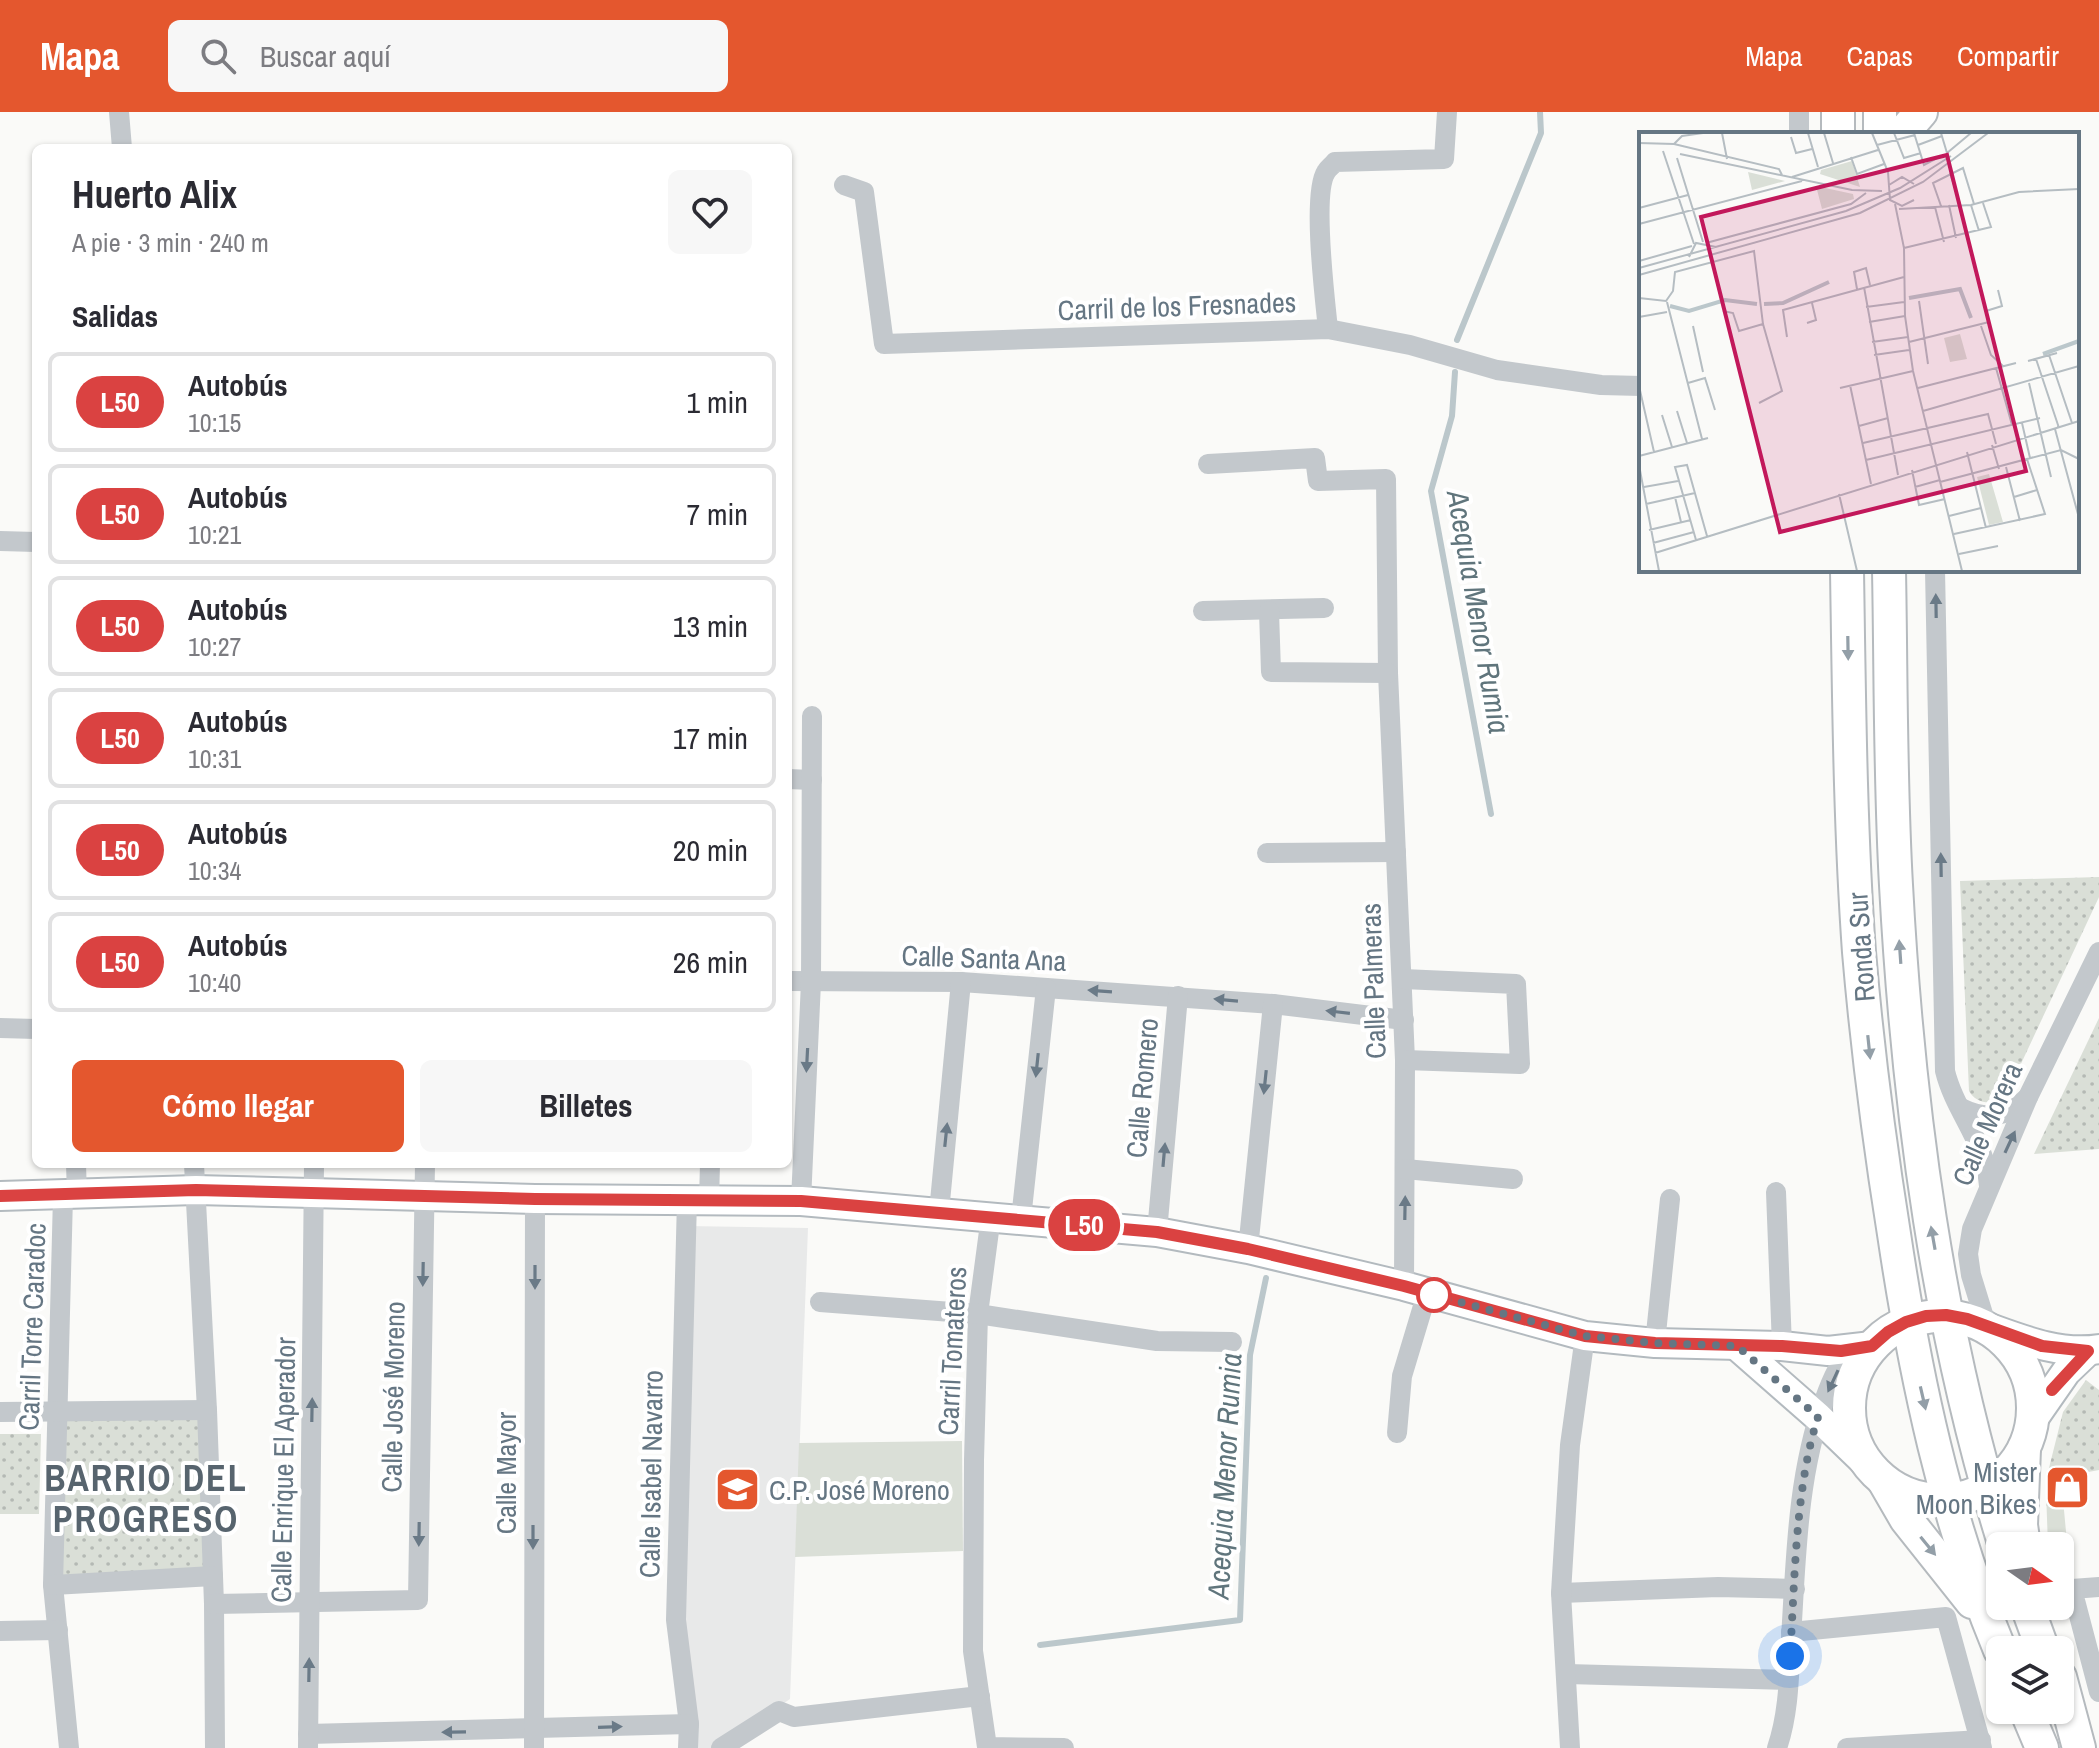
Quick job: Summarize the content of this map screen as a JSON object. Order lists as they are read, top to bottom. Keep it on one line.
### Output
{"streets":{"main road":["Ronda Sur"],"street":["Carril de los Fresnades","Calle Santa Ana","Calle Palmeras","Calle Romero","Calle Morera","Carril Torre Caradoc","Carril Tomateros","Calle José Moreno","Calle Enrique El Aperador","Calle Mayor","Calle Isabel Navarro"]},"crossings":[["Calle Santa Ana","Calle Palmeras"],["Calle Santa Ana","Calle Romero"],["Calle José Moreno","Calle Enrique El Aperador"]],"one_way":["Calle José Moreno","Calle Mayor"],"districts":["BARRIO DEL PROGRESO"],"water":["Acequia Menor Rumia"],"places":{"shop":["Mister Moon Bikes"],"school or university":["C.P. José Moreno"]},"lines":["bus line L50"],"north":"right","page":{"header":"Mapa","search":"Buscar aquí","nav":["Mapa","Capas","Compartir"],"on_map":"L50","heading":[["Huerto Alix","A pie · 3 min · 240 m"],"Salidas"],"list":[{"mark":"L50","name":"Autobús","note":"10:15","value":"1 min"},{"mark":"L50","name":"Autobús","note":"10:21","value":"7 min"},{"mark":"L50","name":"Autobús","note":"10:27","value":"13 min"},{"mark":"L50","name":"Autobús","note":"10:31","value":"17 min"},{"mark":"L50","name":"Autobús","note":"10:34","value":"20 min"},{"mark":"L50","name":"Autobús","note":"10:40","value":"26 min"}],"buttons":["Cómo llegar","Billetes"]}}
